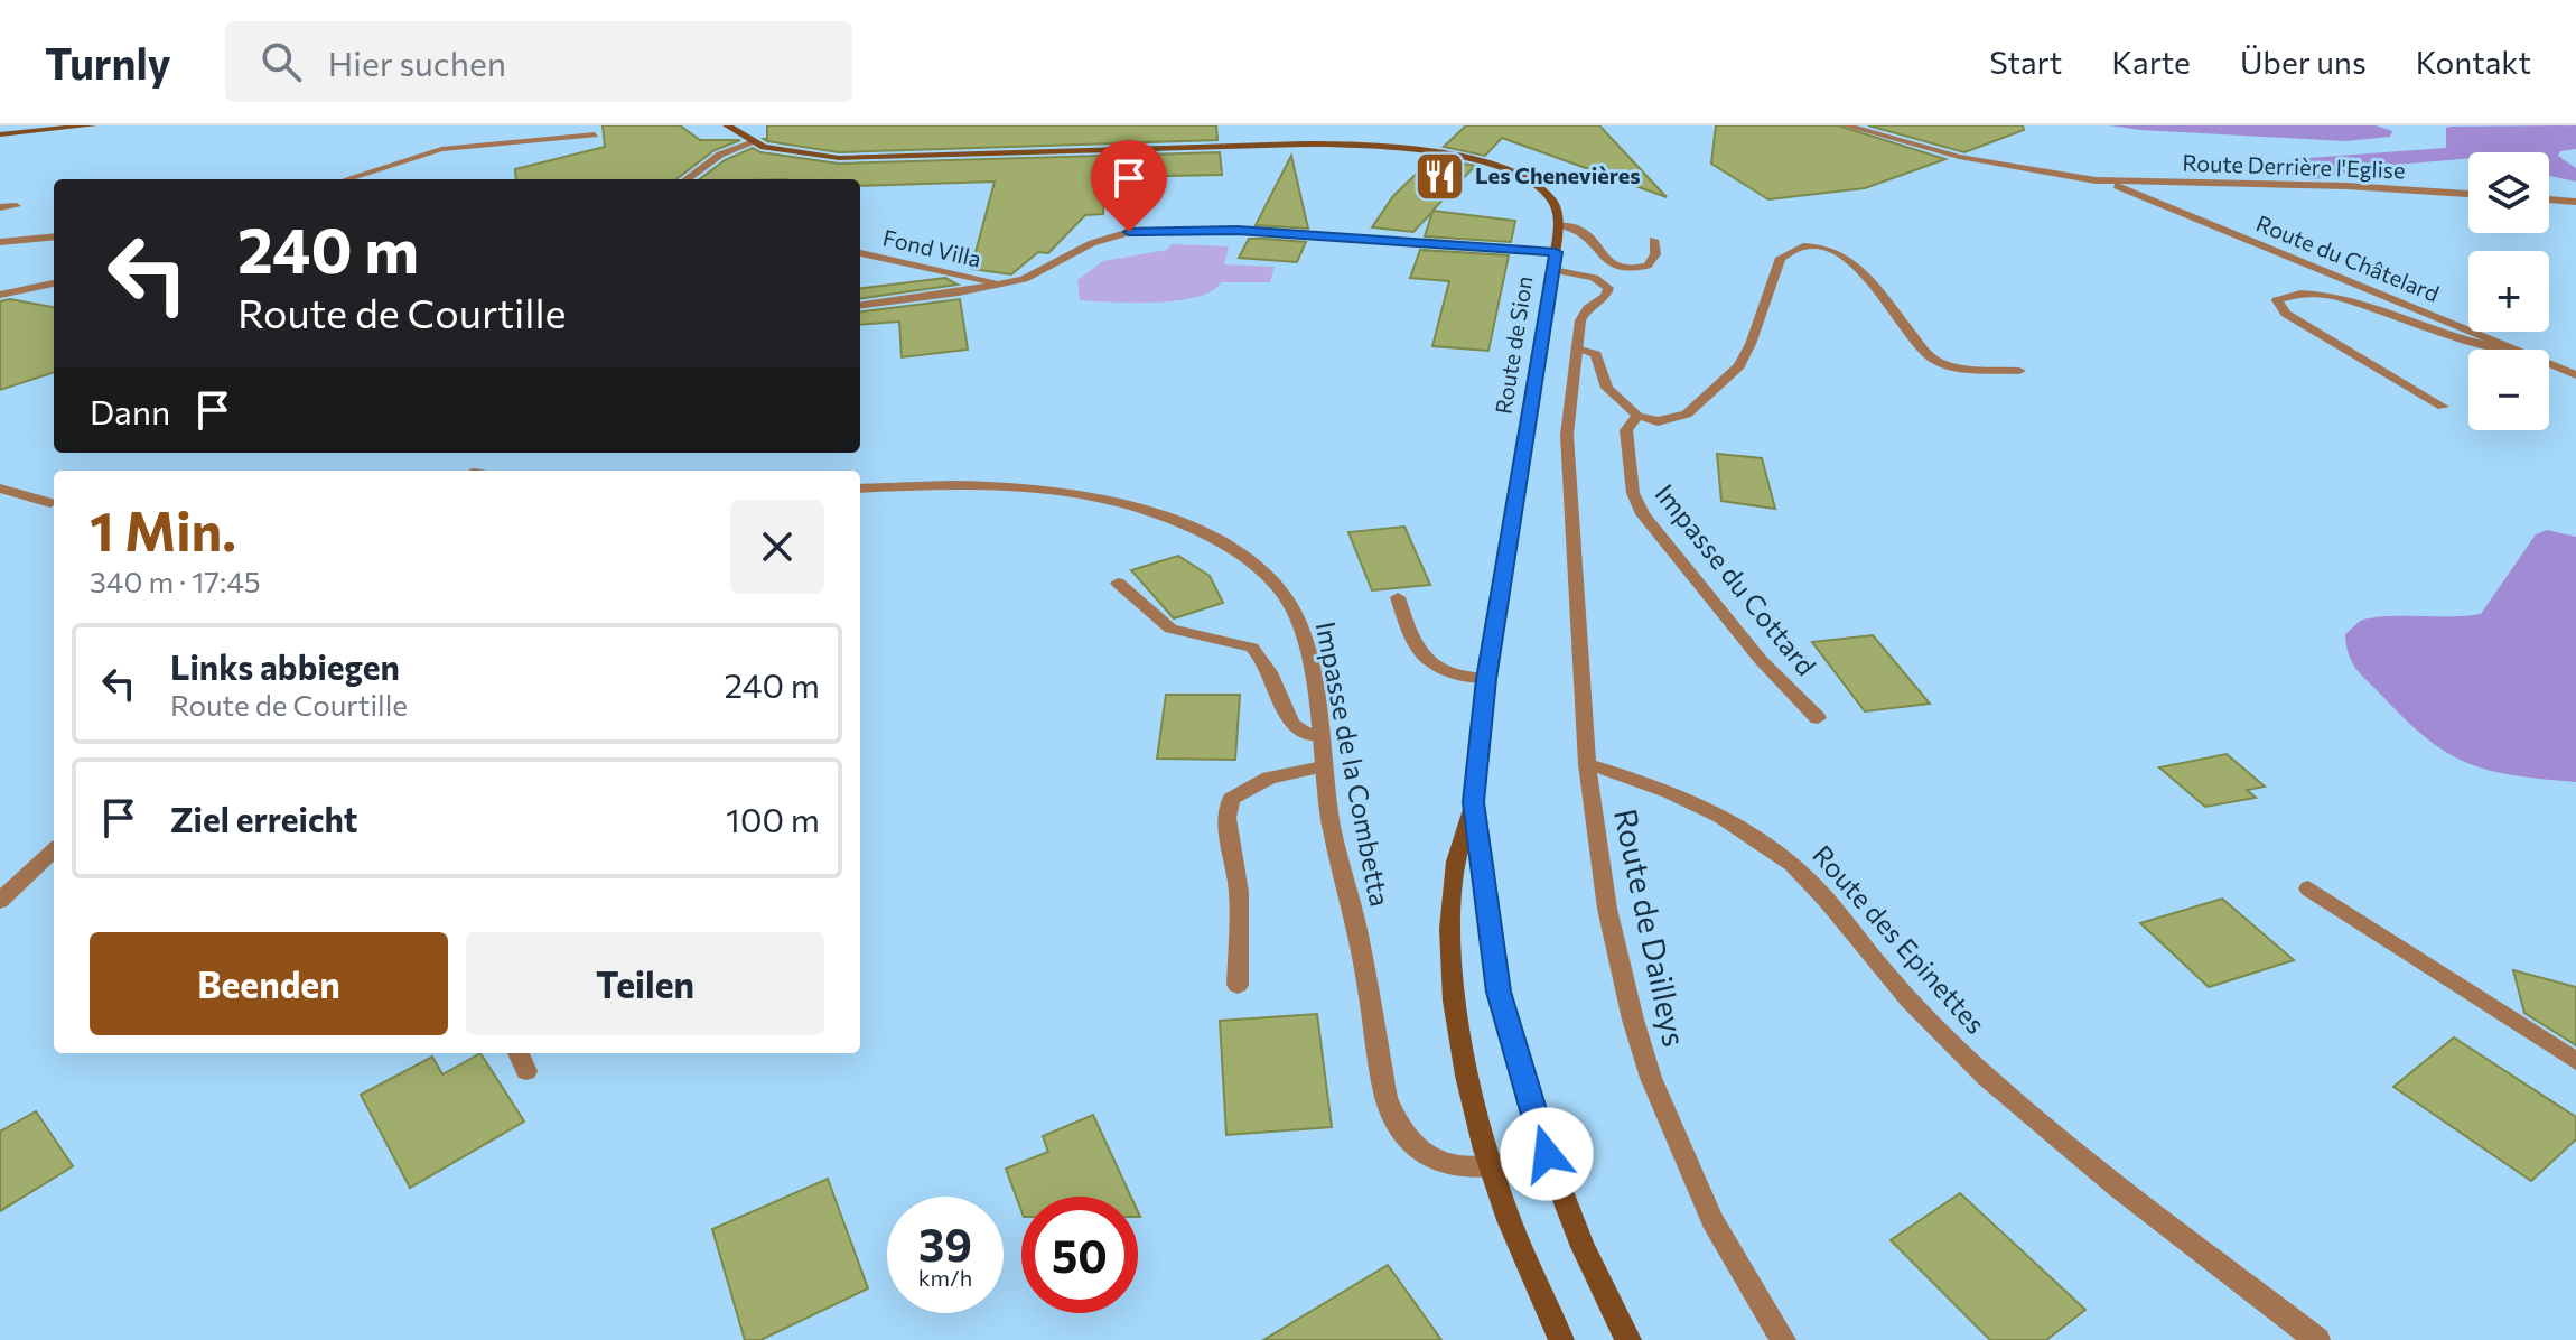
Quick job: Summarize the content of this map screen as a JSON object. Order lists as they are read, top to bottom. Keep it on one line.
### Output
{"streets":{"main road":["Route de Sion"],"street":["Route Derrière l'Eglise","Fond Villa","Route du Châtelard","Impasse du Cottard","Impasse de la Combetta","Route de Dailleys","Route des Epinettes"]},"crossings":[["Route Derrière l'Eglise","Route du Châtelard"],["Route de Sion","Impasse de la Combetta"],["Route de Dailleys","Route des Epinettes"]],"places":{"restaurant":["Les Chenevières"]},"page":{"header":"Turnly","search":"Hier suchen","nav":["Start","Karte","Über uns","Kontakt"],"map_buttons":["+","−"],"turn":["240 m","Route de Courtille"],"then":"Dann","heading":["1 Min.","340 m · 17:45"],"list":[{"name":"Links abbiegen","note":"Route de Courtille","value":"240 m"},{"name":"Ziel erreicht","value":"100 m"}],"buttons":["Beenden","Teilen"],"speed":"39 km/h","limit":"50"}}
